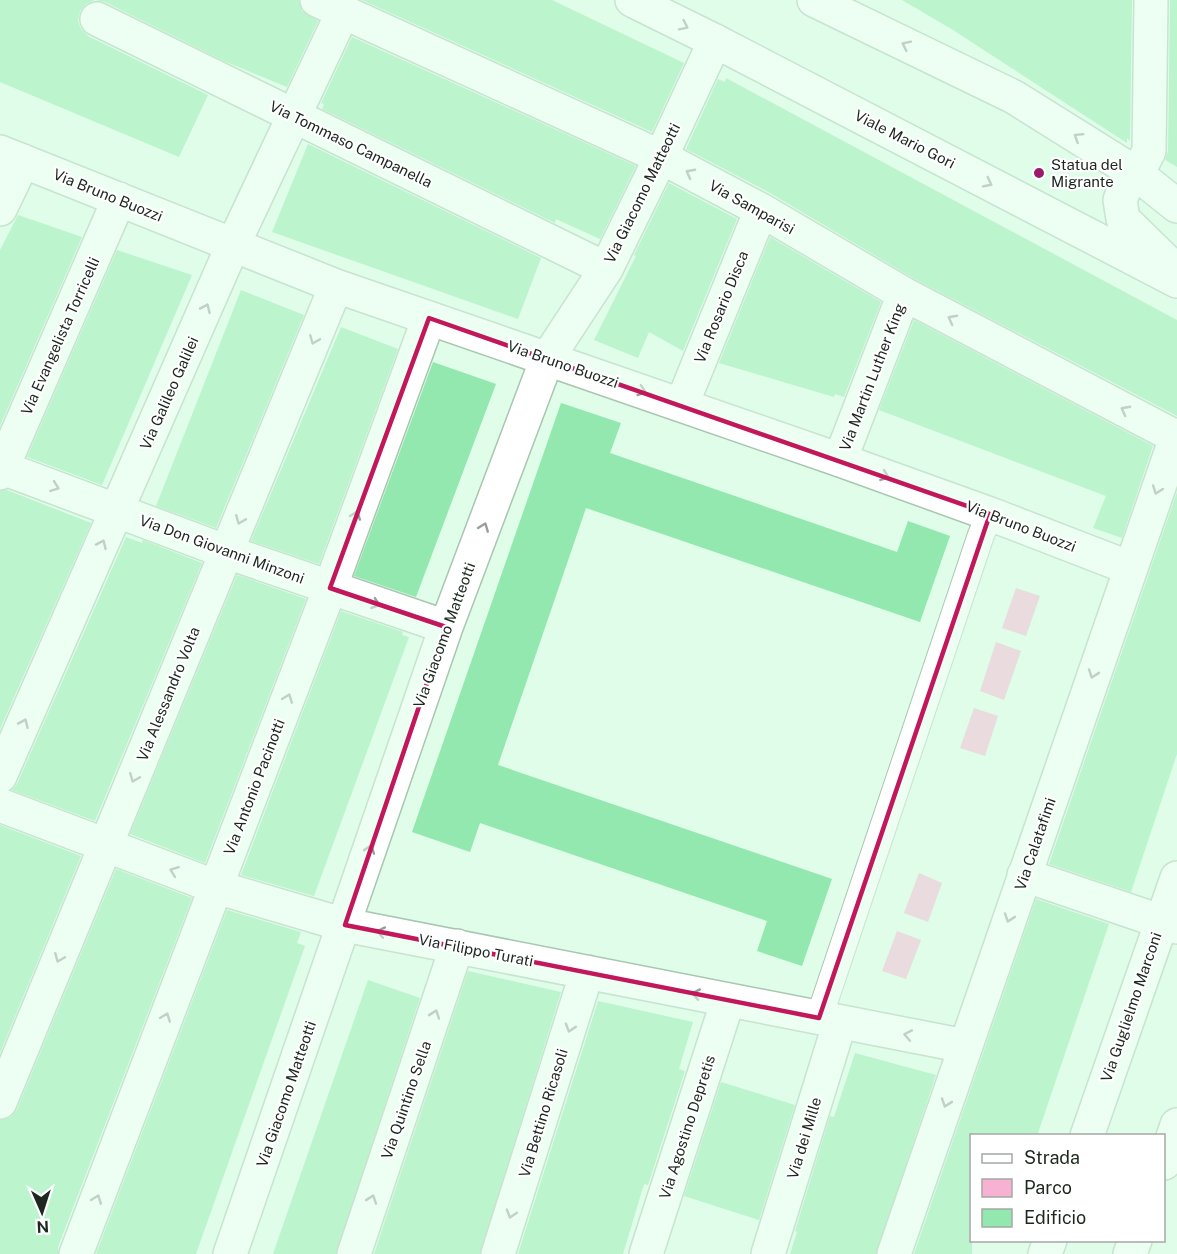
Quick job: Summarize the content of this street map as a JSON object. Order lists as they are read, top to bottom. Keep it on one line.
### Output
{"streets":{"street":["Viale Mario Gori","Via Tommaso Campanella","Via Giacomo Matteotti","Via Bruno Buozzi","Via Samparisi","Via Rosario Disca","Via Evangelista Torricelli","Via Martin Luther King","Via Galileo Galilei","Via Don Giovanni Minzoni","Via Alessandro Volta","Via Antonio Pacinotti","Via Calatafimi","Via Filippo Turati","Via Guglielmo Marconi","Via Quintino Sella","Via Bettino Ricasoli","Via Agostino Depretis","Via dei Mille"]},"crossings":[["Viale Mario Gori","Via Giacomo Matteotti"],["Via Tommaso Campanella","Via Giacomo Matteotti"],["Via Tommaso Campanella","Via Galileo Galilei"],["Via Giacomo Matteotti","Via Bruno Buozzi"],["Via Giacomo Matteotti","Via Samparisi"],["Via Giacomo Matteotti","Via Don Giovanni Minzoni"],["Via Giacomo Matteotti","Via Filippo Turati"],["Via Bruno Buozzi","Via Rosario Disca"],["Via Bruno Buozzi","Via Evangelista Torricelli"],["Via Bruno Buozzi","Via Martin Luther King"],["Via Bruno Buozzi","Via Galileo Galilei"],["Via Bruno Buozzi","Via Alessandro Volta"],["Via Bruno Buozzi","Via Antonio Pacinotti"],["Via Bruno Buozzi","Via Calatafimi"],["Via Samparisi","Via Rosario Disca"],["Via Samparisi","Via Martin Luther King"],["Via Samparisi","Via Galileo Galilei"],["Via Samparisi","Via Calatafimi"],["Via Evangelista Torricelli","Via Don Giovanni Minzoni"],["Via Galileo Galilei","Via Don Giovanni Minzoni"],["Via Don Giovanni Minzoni","Via Alessandro Volta"],["Via Don Giovanni Minzoni","Via Antonio Pacinotti"],["Via Alessandro Volta","Via Filippo Turati"],["Via Antonio Pacinotti","Via Filippo Turati"],["Via Calatafimi","Via Filippo Turati"],["Via Filippo Turati","Via Quintino Sella"],["Via Filippo Turati","Via Bettino Ricasoli"],["Via Filippo Turati","Via Agostino Depretis"],["Via Filippo Turati","Via dei Mille"]],"one_way":["Via Giacomo Matteotti","Via Galileo Galilei","Via Don Giovanni Minzoni","Via Alessandro Volta","Via Antonio Pacinotti","Via Filippo Turati","Via Quintino Sella","Via Bettino Ricasoli"],"places":["Statua del Migrante"],"legend":["Strada","Parco","Edificio"],"north":"bottom"}
